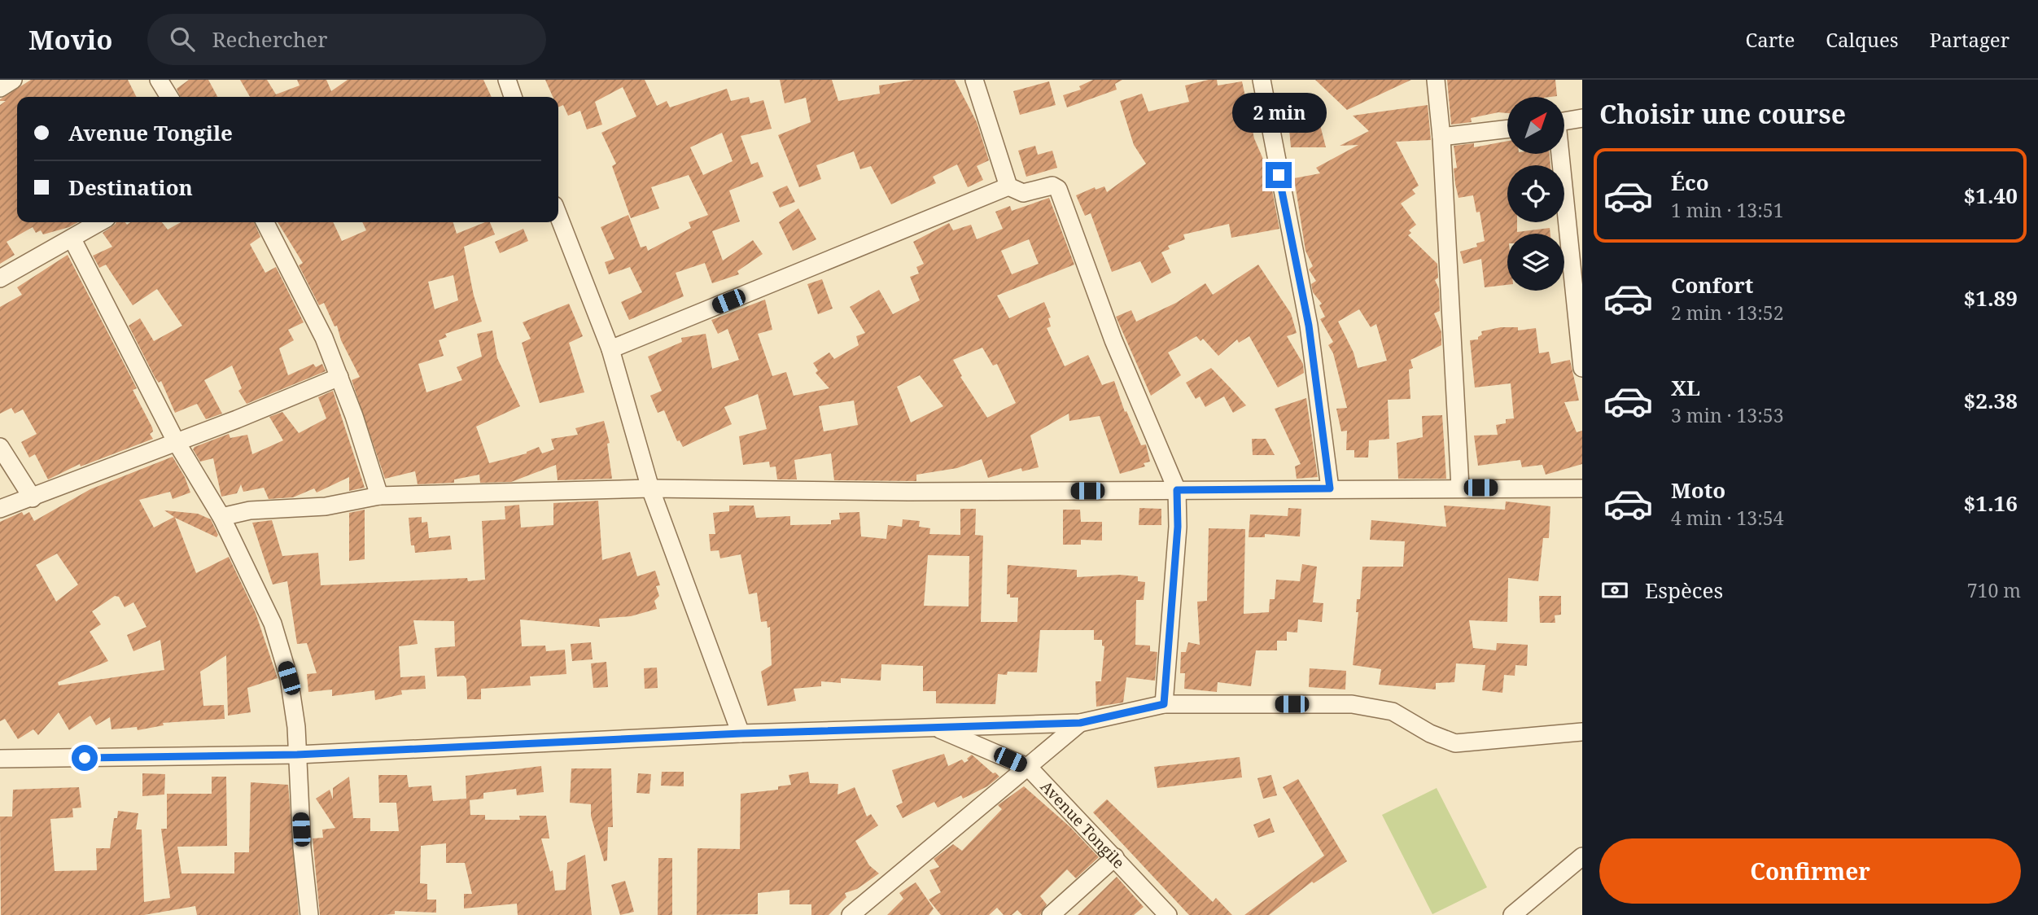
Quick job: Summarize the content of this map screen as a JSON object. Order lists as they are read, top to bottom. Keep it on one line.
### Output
{"streets":{"street":["Avenue Tongile"]},"north":"top right","page":{"header":"Movio","search":"Rechercher","nav":["Carte","Calques","Partager"],"heading":"Choisir une course","bubble":"2 min","banner":["Avenue Tongile","Destination"],"list":[{"name":"Éco","note":"1 min · 13:51","value":"$1.40"},{"name":"Confort","note":"2 min · 13:52","value":"$1.89"},{"name":"XL","note":"3 min · 13:53","value":"$2.38"},{"name":"Moto","note":"4 min · 13:54","value":"$1.16"}],"pay":["Espèces","710 m"],"buttons":"Confirmer"}}
